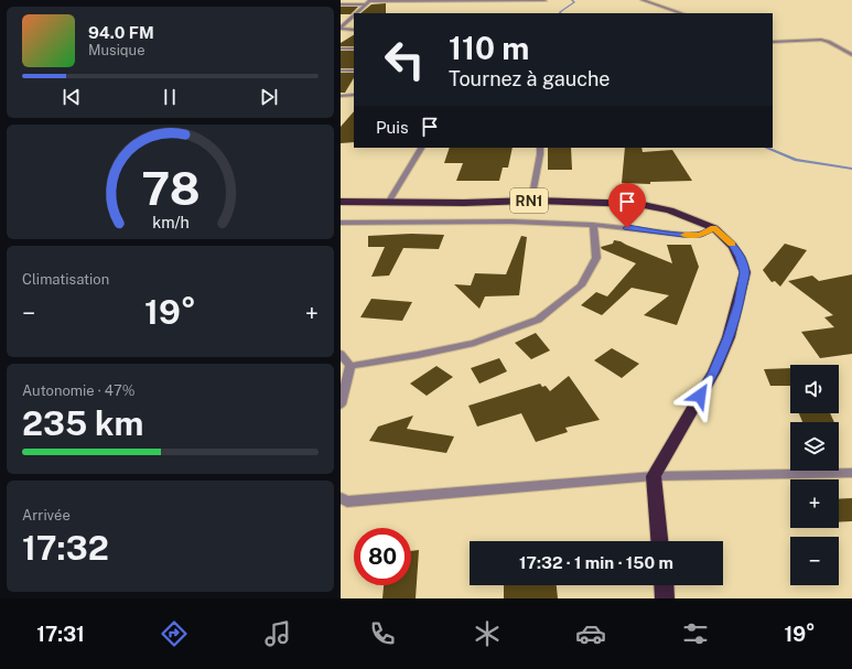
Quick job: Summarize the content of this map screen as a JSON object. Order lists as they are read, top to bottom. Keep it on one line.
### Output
{"streets":{"highway":["RN1"]},"page":{"turn":["110 m","Tournez à gauche"],"song":["94.0 FM","Musique"],"then":"Puis","tile":["Climatisation",["Autonomie · 47%","235 km"],["Arrivée","17:32"]],"heat":["−","19°","+"],"map_buttons":["+","−"],"limit":"80","trip":"17:32 · 1 min · 150 m","tabs":["17:31","19°"],"gauge":["78","km/h"]}}
